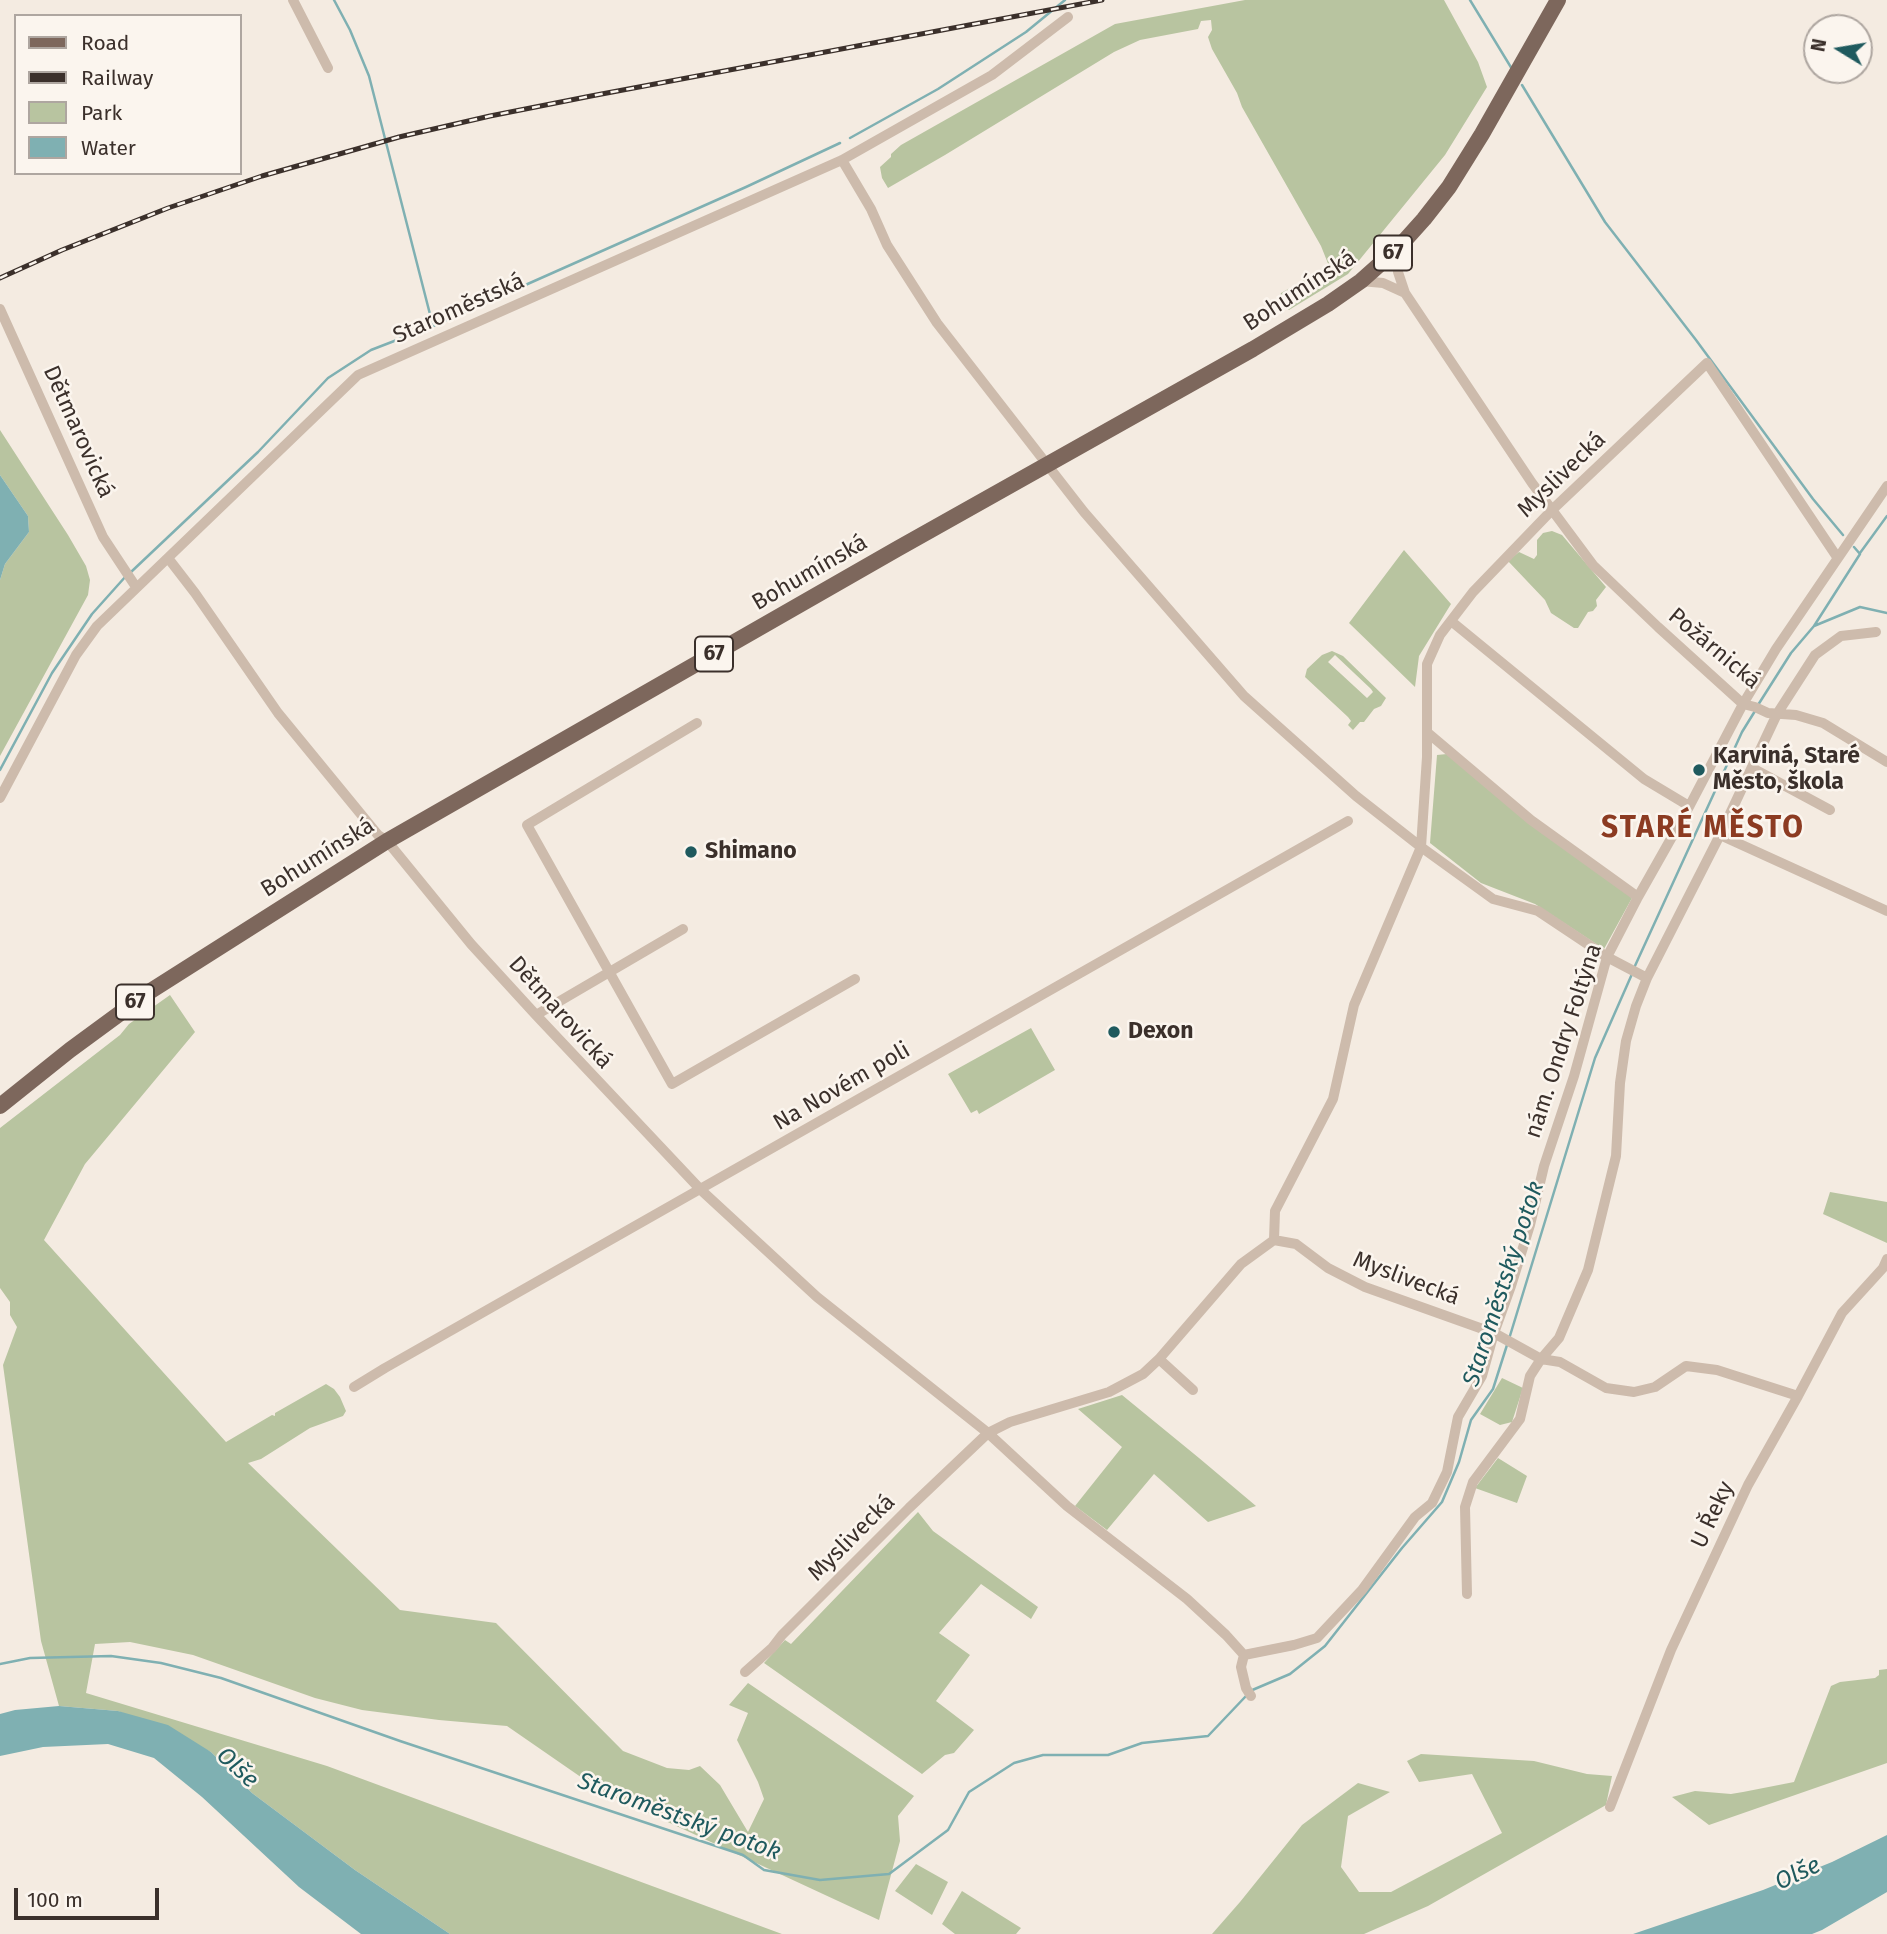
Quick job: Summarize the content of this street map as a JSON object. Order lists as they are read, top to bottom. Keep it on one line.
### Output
{"streets":{"main road":["67","Bohumínská"],"street":["Staroměstská","Dětmarovická","Myslivecká","Požárnická","nám. Ondry Foltýna","Na Novém poli","U Řeky"]},"crossings":[["Bohumínská","Dětmarovická"],["Staroměstská","Dětmarovická"],["Dětmarovická","Myslivecká"],["Dětmarovická","Na Novém poli"],["Myslivecká","Požárnická"],["Myslivecká","nám. Ondry Foltýna"],["Myslivecká","U Řeky"],["Požárnická","nám. Ondry Foltýna"]],"districts":["STARÉ MĚSTO"],"water":["Staroměstský potok","Olše"],"places":["Karviná, Staré Město, škola","Shimano","Dexon"],"legend":["Road","Railway","Park","Water"],"scale_bar":"100 m","north":"left"}
